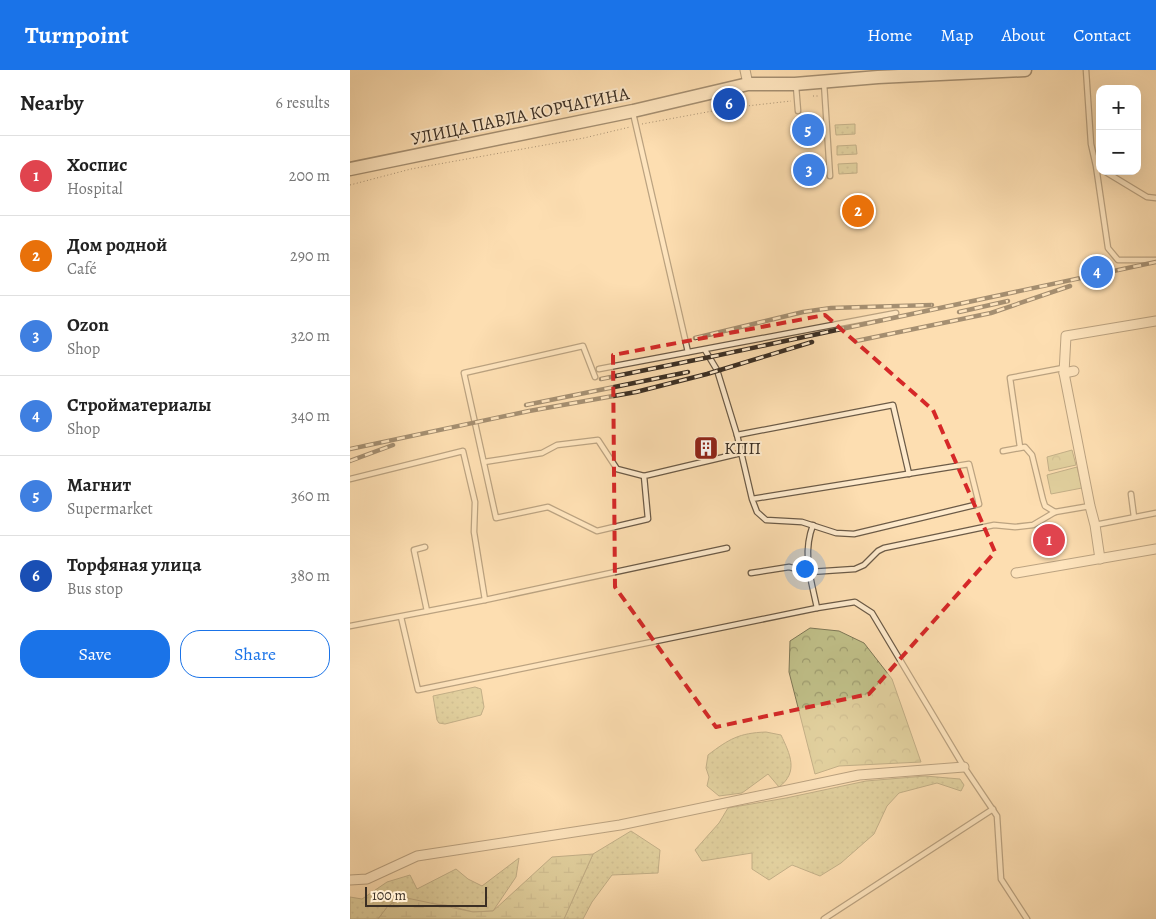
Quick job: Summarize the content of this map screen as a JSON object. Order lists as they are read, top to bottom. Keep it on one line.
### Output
{"streets":{"main road":["УЛИЦА ПАВЛА КОРЧАГИНА"]},"places":{"building":["КПП"]},"scale_bar":"100 m","page":{"header":"Turnpoint","nav":["Home","Map","About","Contact"],"heading":["Nearby","6 results"],"map_buttons":["+","−"],"pins":["6","5","3","2","4","1"],"list":[{"mark":"1","name":"Хоспис","note":"Hospital","value":"200 m"},{"mark":"2","name":"Дом родной","note":"Café","value":"290 m"},{"mark":"3","name":"Ozon","note":"Shop","value":"320 m"},{"mark":"4","name":"Стройматериалы","note":"Shop","value":"340 m"},{"mark":"5","name":"Магнит","note":"Supermarket","value":"360 m"},{"mark":"6","name":"Торфяная улица","note":"Bus stop","value":"380 m"}],"buttons":["Save","Share"],"scale":"100 m"}}
